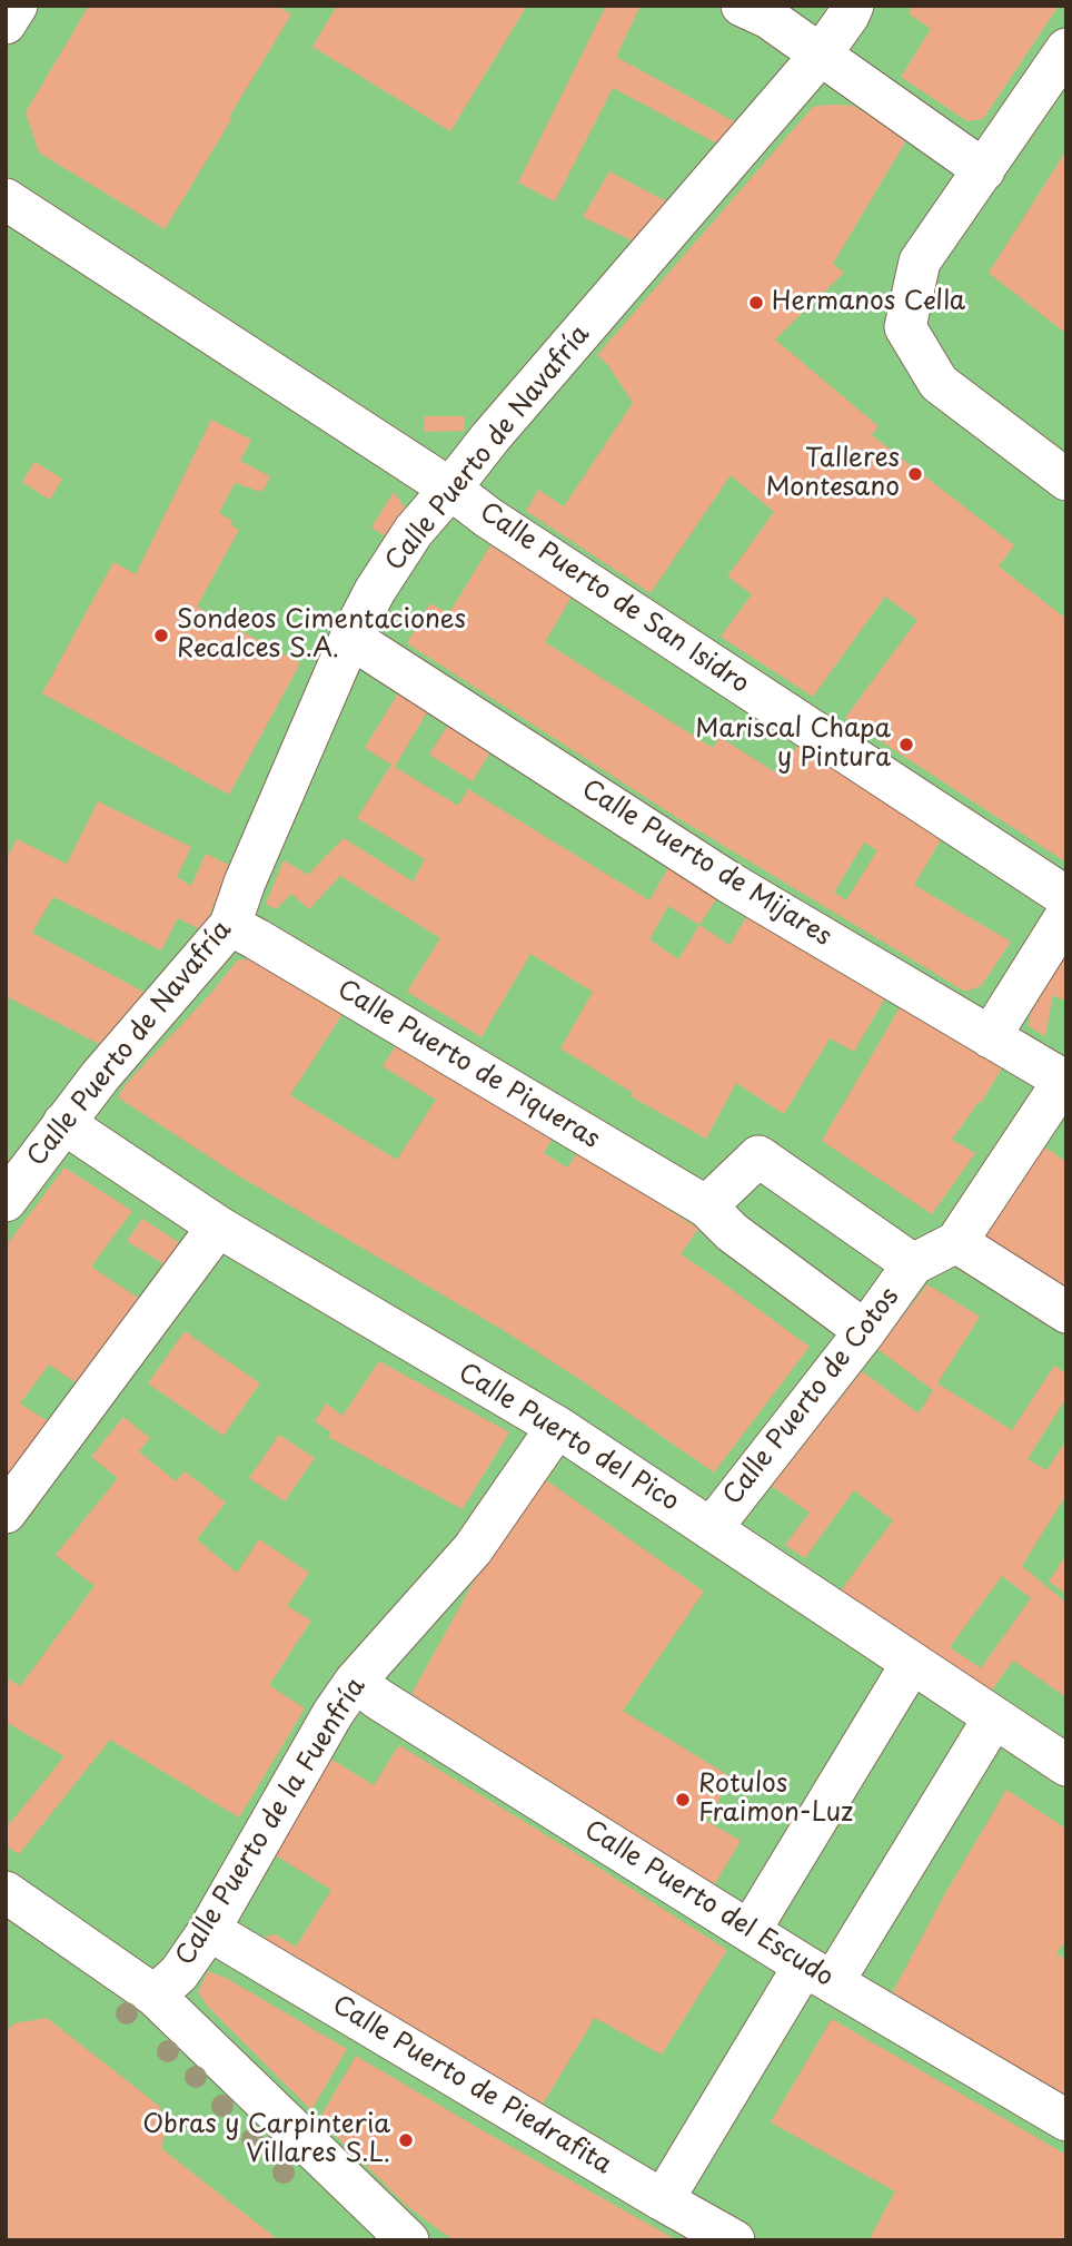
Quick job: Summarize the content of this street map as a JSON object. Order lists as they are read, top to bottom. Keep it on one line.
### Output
{"streets":{"street":["Calle Puerto de Navafría","Calle Puerto de San Isidro","Calle Puerto de Mijares","Calle Puerto de Piqueras","Calle Puerto de Cotos","Calle Puerto del Pico","Calle Puerto de la Fuenfría","Calle Puerto del Escudo","Calle Puerto de Piedrafita"]},"crossings":[["Calle Puerto de Navafría","Calle Puerto de San Isidro"],["Calle Puerto de Navafría","Calle Puerto de Mijares"],["Calle Puerto de Navafría","Calle Puerto de Piqueras"],["Calle Puerto de Navafría","Calle Puerto del Pico"],["Calle Puerto de Piqueras","Calle Puerto de Cotos"],["Calle Puerto de Cotos","Calle Puerto del Pico"],["Calle Puerto del Pico","Calle Puerto de la Fuenfría"],["Calle Puerto de la Fuenfría","Calle Puerto del Escudo"],["Calle Puerto de la Fuenfría","Calle Puerto de Piedrafita"]],"places":["Hermanos Cella","Talleres Montesano","Sondeos Cimentaciones Recalces S.A.","Mariscal Chapa y Pintura","Rotulos Fraimon-Luz","Obras y Carpinteria Villares S.L."]}
